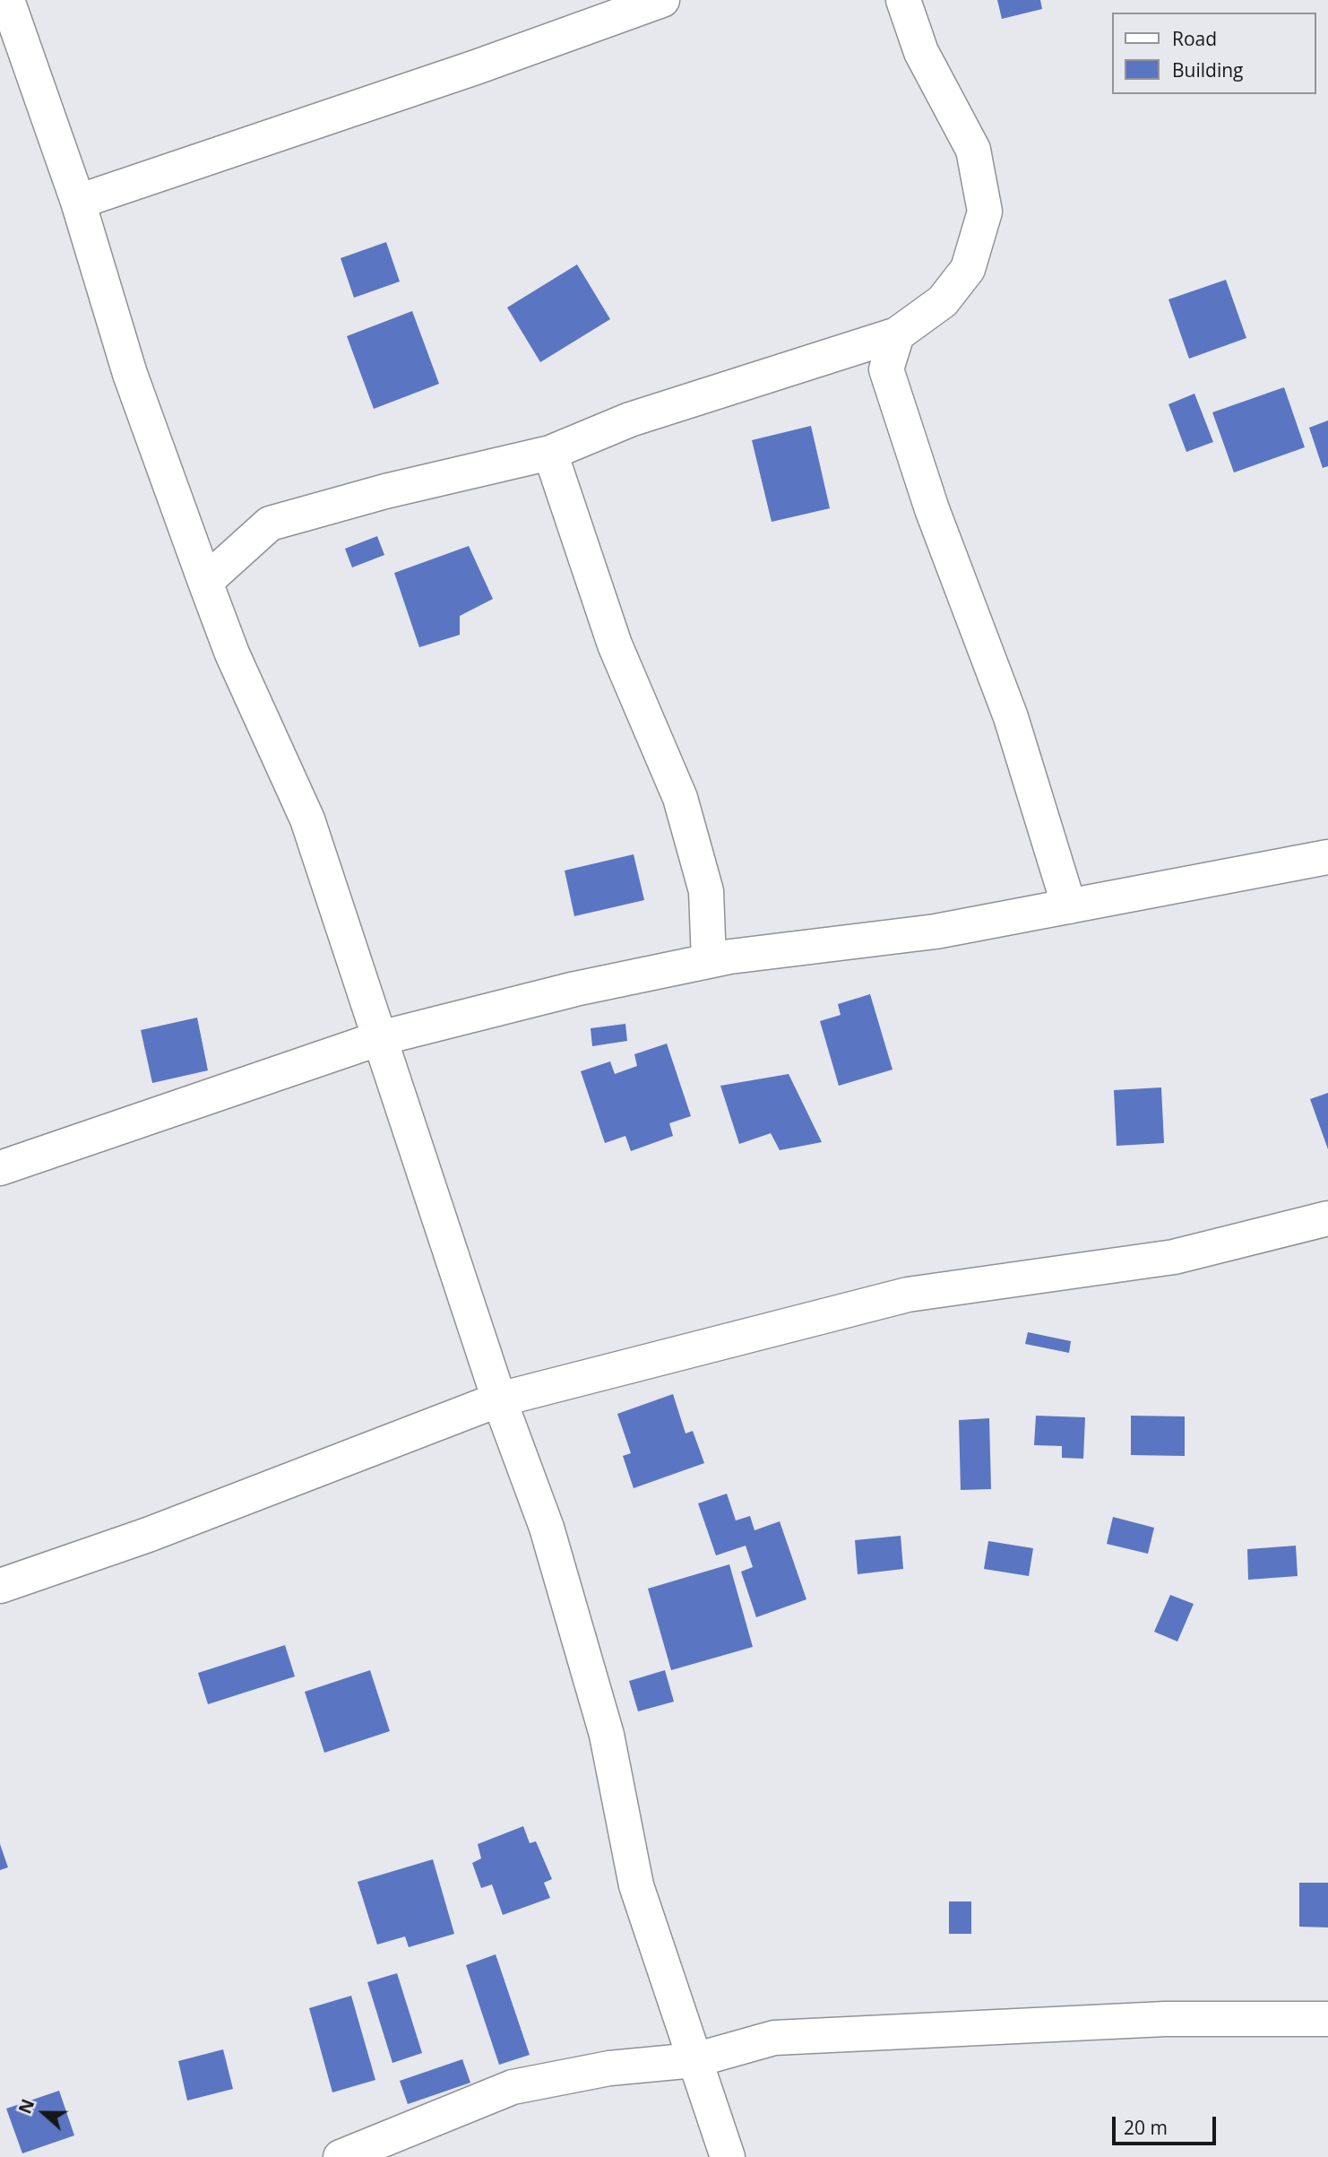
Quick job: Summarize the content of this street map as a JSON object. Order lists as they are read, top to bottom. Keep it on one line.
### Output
{"legend":["Road","Building"],"scale_bar":"20 m","north":"left"}
